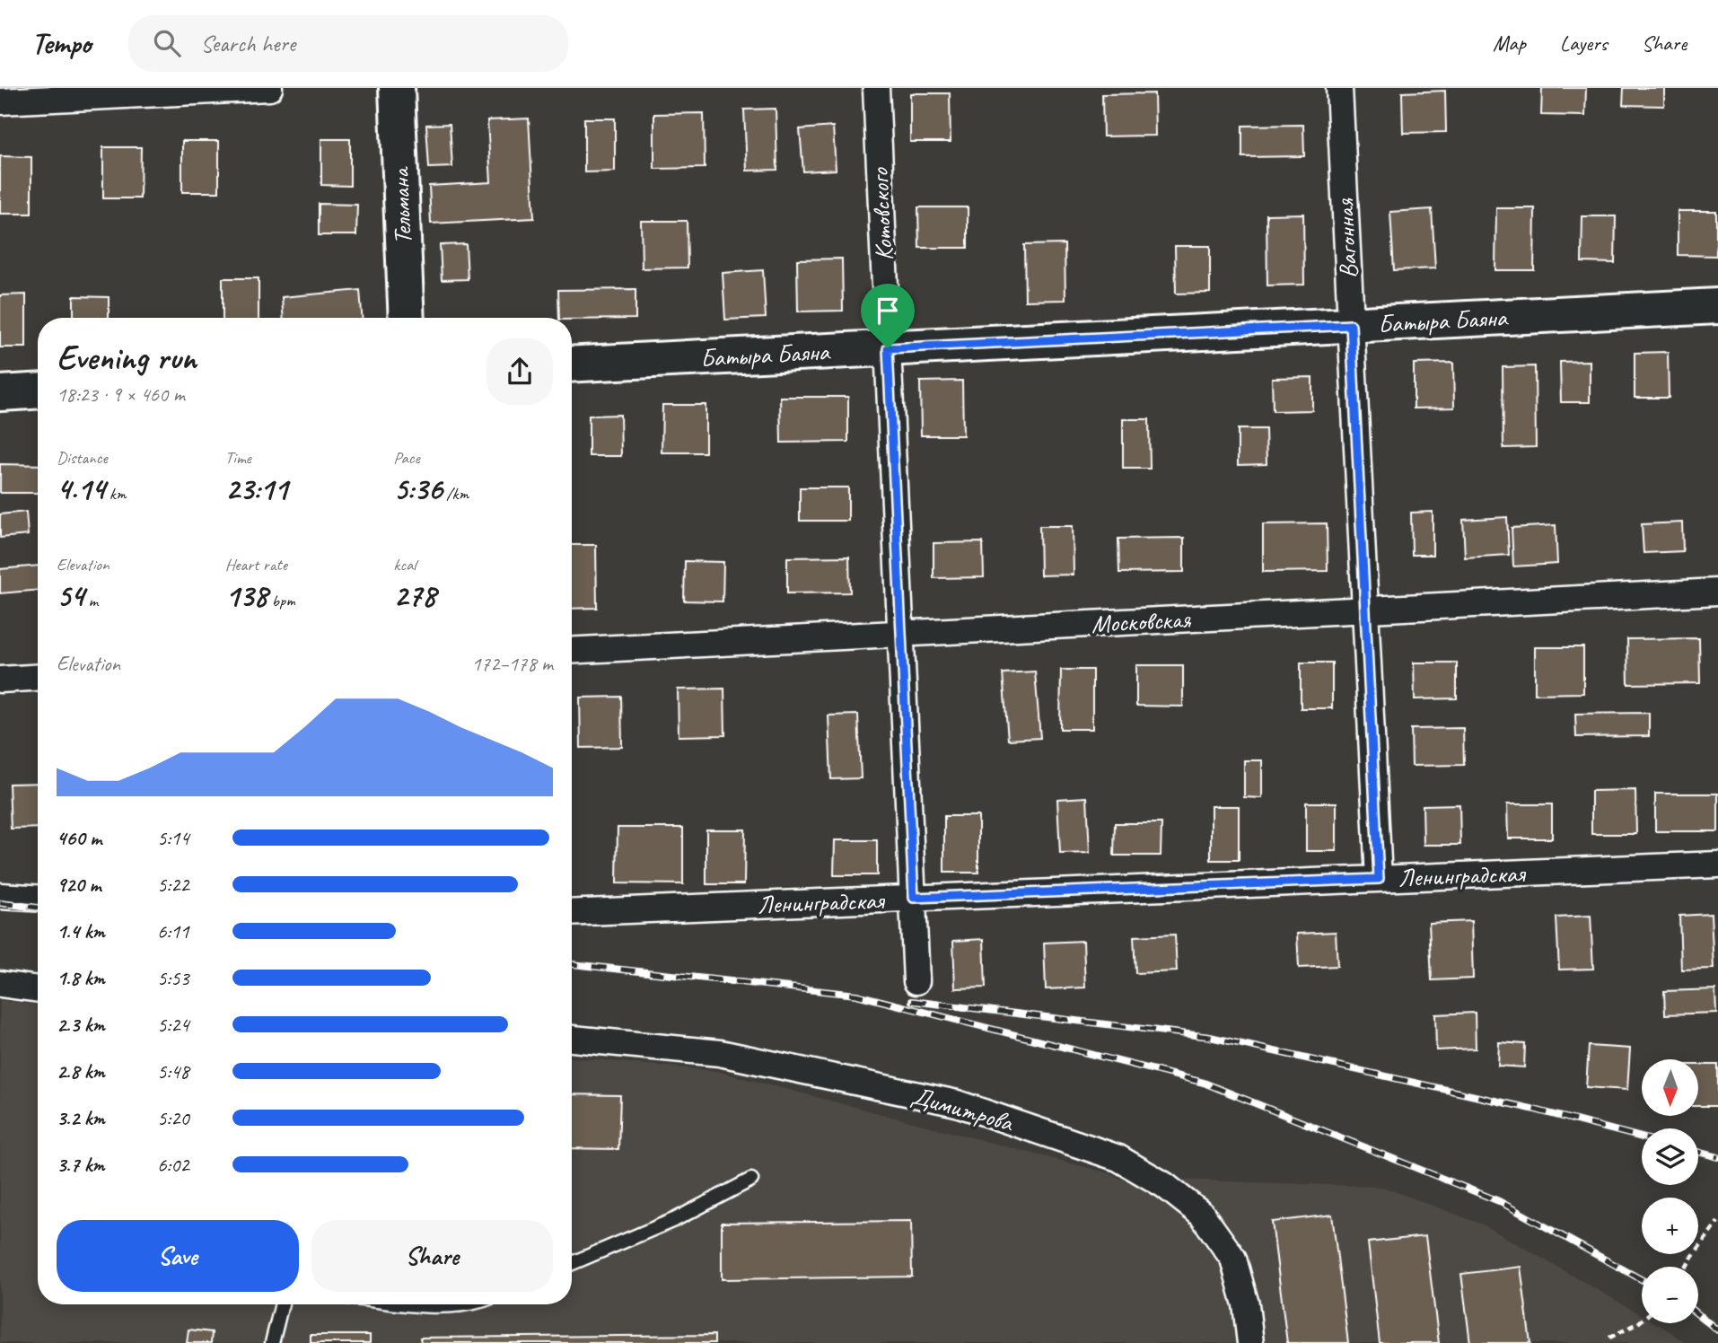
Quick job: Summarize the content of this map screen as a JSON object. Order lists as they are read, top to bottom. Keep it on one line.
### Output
{"streets":{"street":["Тельмана","Котовского","Вагонная","Батыра Баяна","Московская","Ленинградская","Димитрова"]},"crossings":[["Котовского","Батыра Баяна"],["Котовского","Московская"],["Котовского","Ленинградская"],["Вагонная","Батыра Баяна"],["Вагонная","Московская"],["Вагонная","Ленинградская"]],"north":"bottom","page":{"header":"Tempo","search":"Search here","nav":["Map","Layers","Share"],"heading":["Evening run","18:23 · 9 × 460 m"],"stats":[["Distance","4.14 km"],["Time","23:11"],["Pace","5:36 /km"],["Elevation","54 m"],["Heart rate","138 bpm"],["kcal","278"]],"chart":["Elevation","172–178 m"],"list":[{"name":"460 m","note":"5:14"},{"name":"920 m","note":"5:22"},{"name":"1.4 km","note":"6:11"},{"name":"1.8 km","note":"5:53"},{"name":"2.3 km","note":"5:24"},{"name":"2.8 km","note":"5:48"},{"name":"3.2 km","note":"5:20"},{"name":"3.7 km","note":"6:02"}],"map_buttons":["+","−"],"buttons":["Save","Share"]}}
